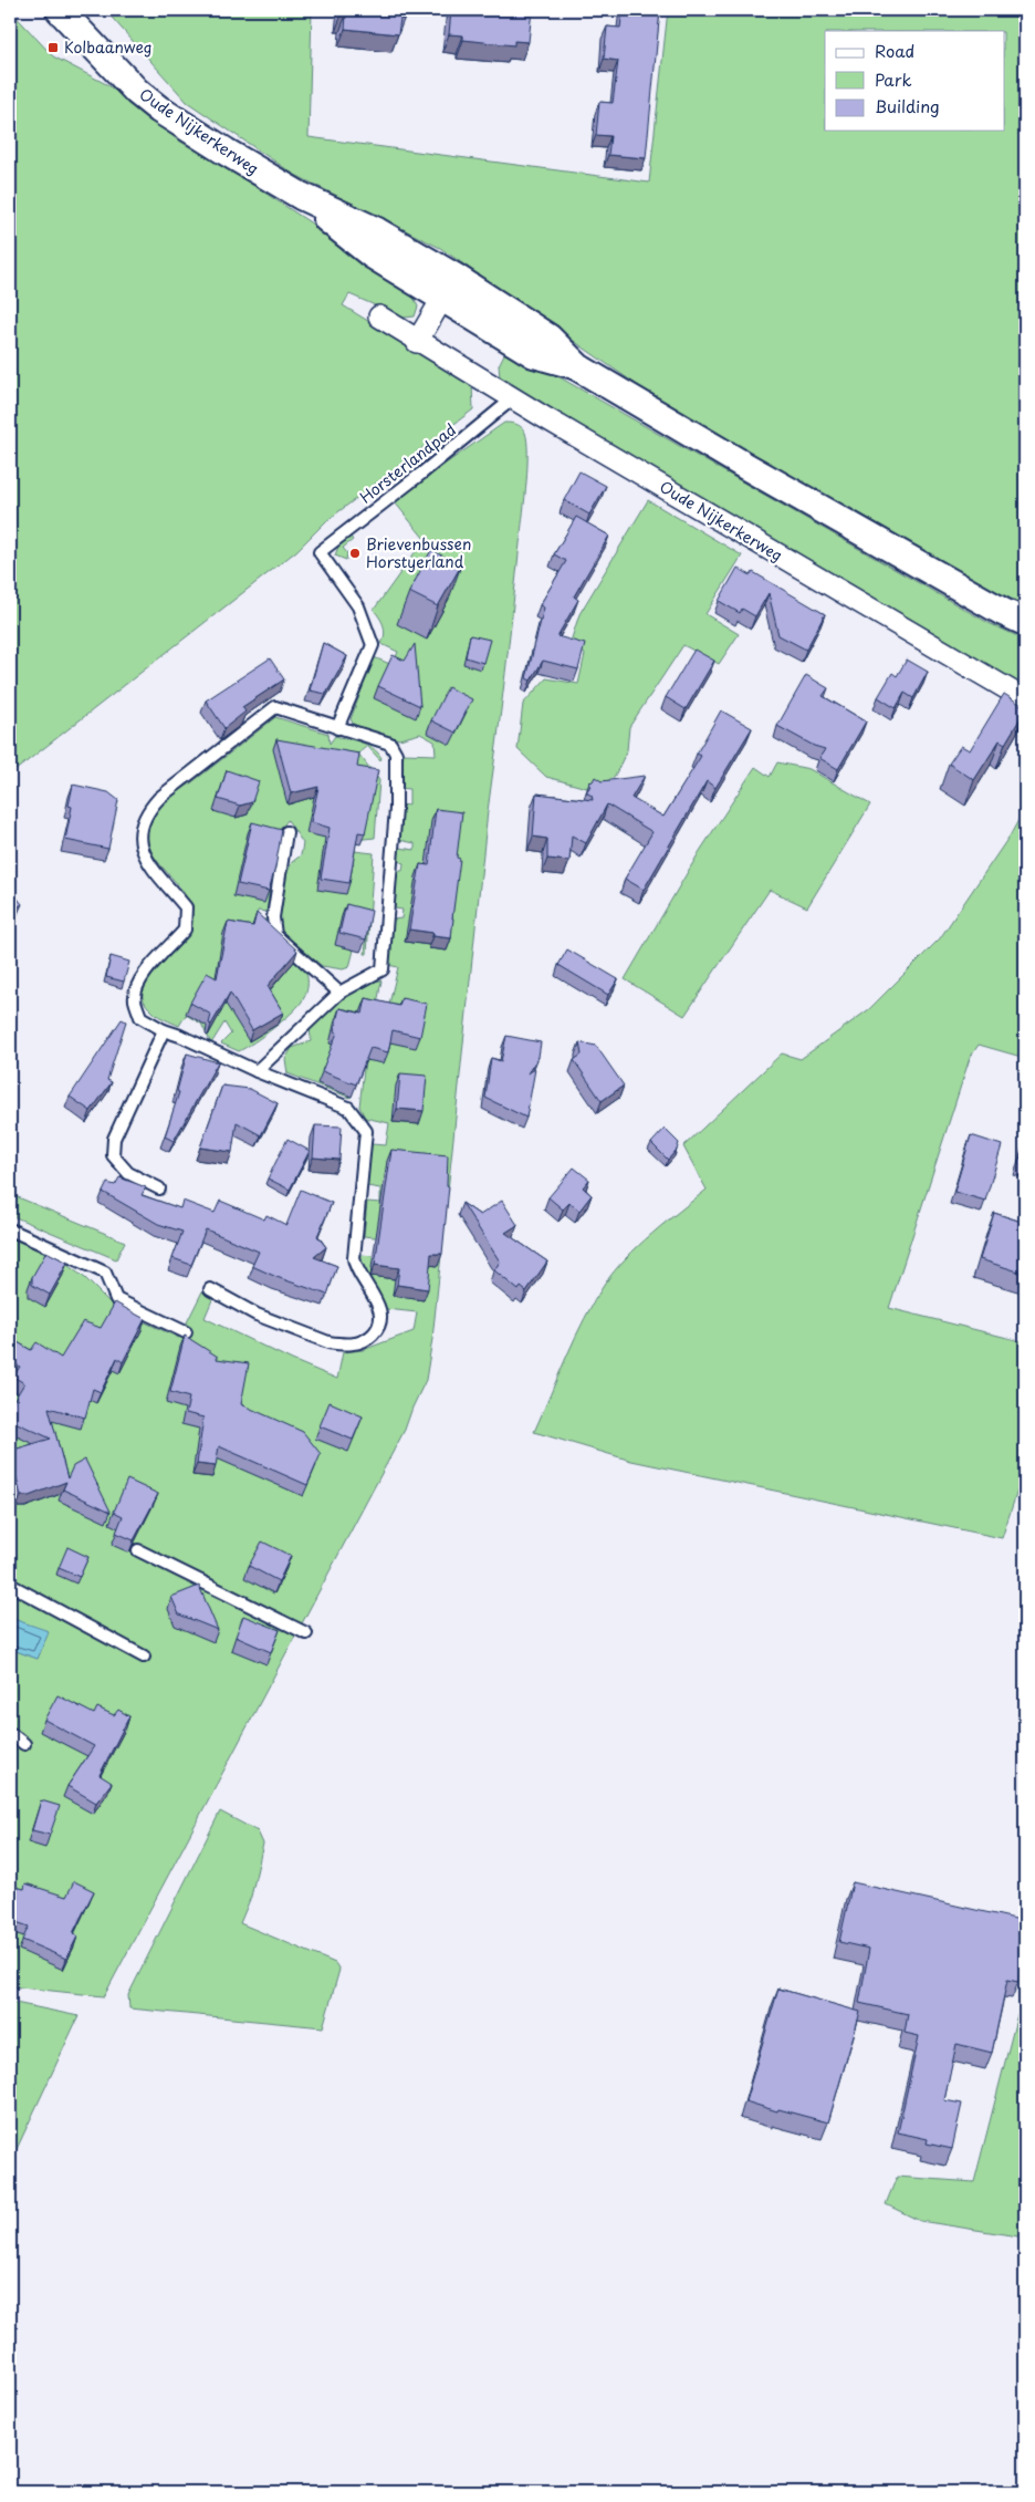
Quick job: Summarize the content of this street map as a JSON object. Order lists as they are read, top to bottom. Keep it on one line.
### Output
{"streets":{"street":["Oude Nijkerkerweg"],"lane":["Horsterlandpad"]},"crossings":[["Oude Nijkerkerweg","Horsterlandpad"]],"places":{"transit":["Kolbaanweg"],"other":["Brievenbussen Horstyerland"]},"legend":["Road","Park","Building"]}
